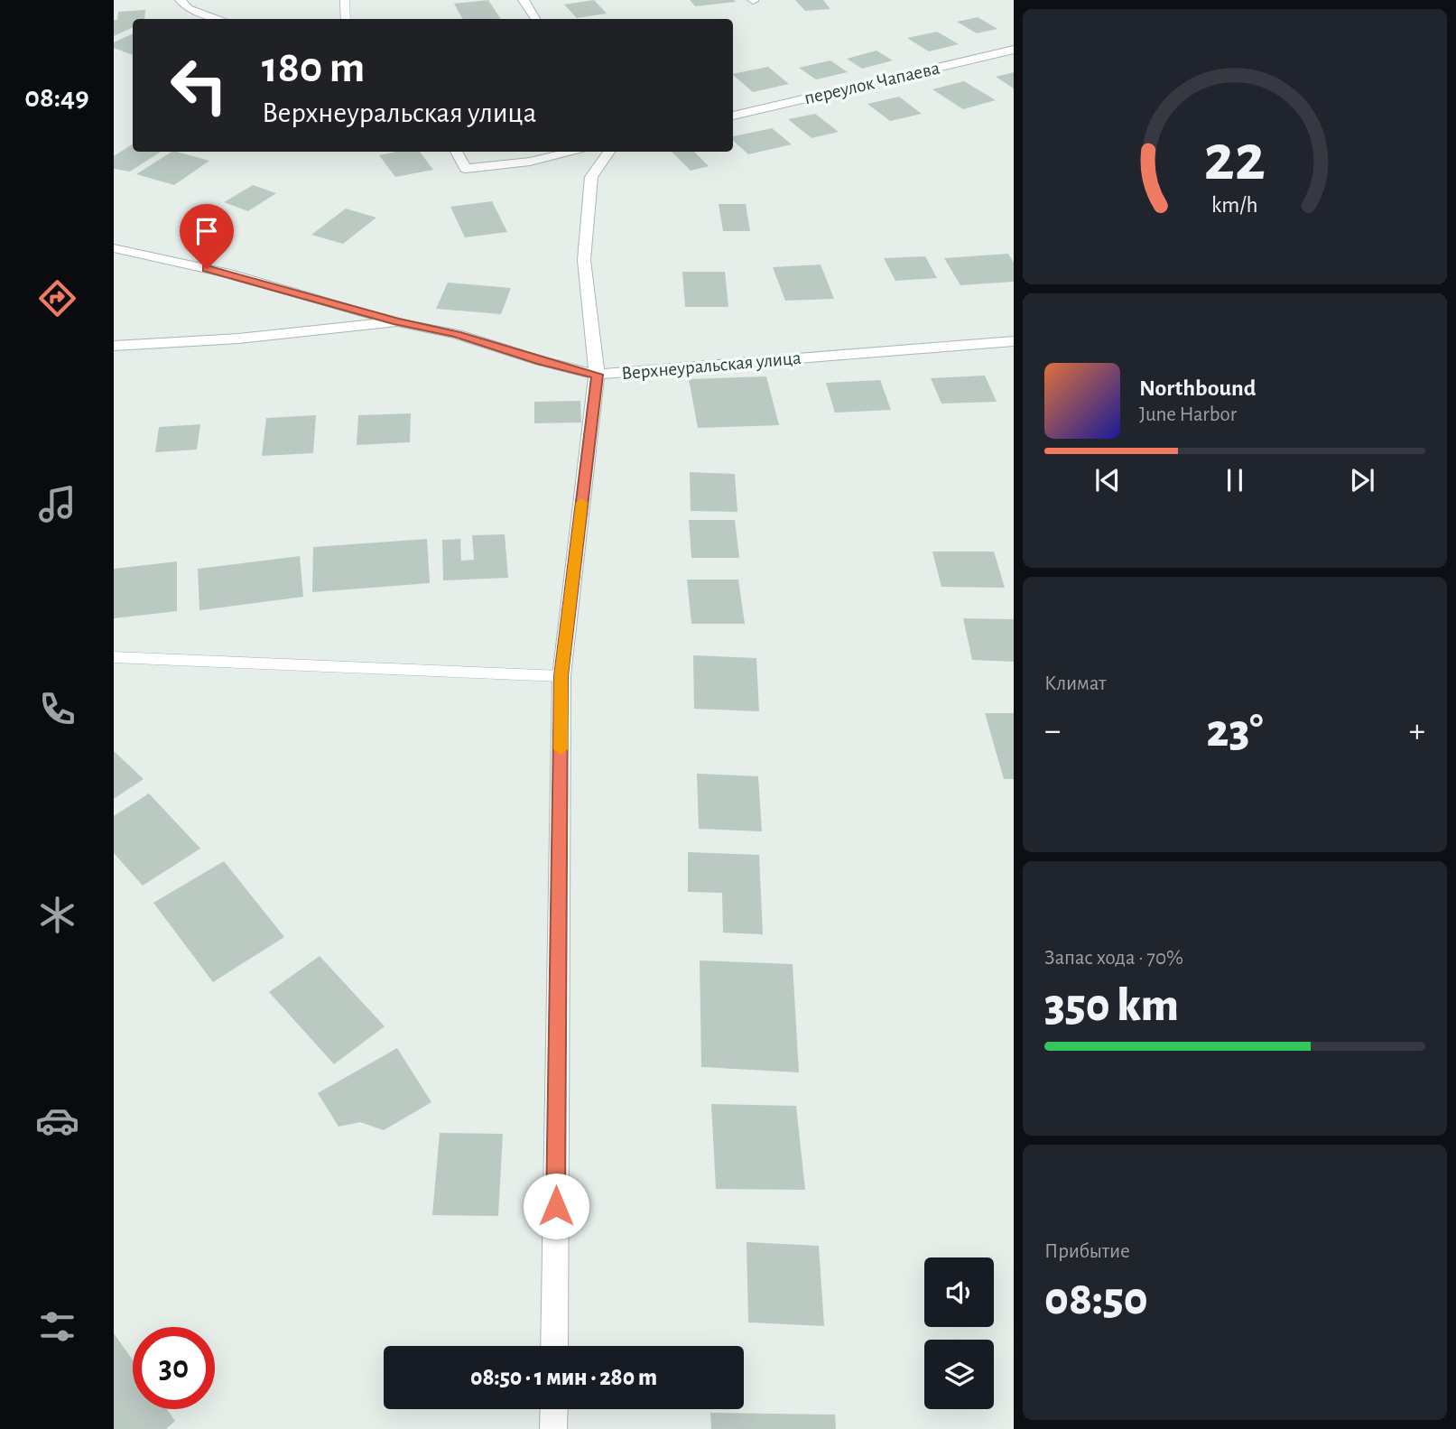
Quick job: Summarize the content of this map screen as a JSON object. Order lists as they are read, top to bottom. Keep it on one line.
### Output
{"streets":{"street":["переулок Чапаева","Верхнеуральская улица"]},"page":{"tabs":"08:49","turn":["180 m","Верхнеуральская улица"],"song":["Northbound","June Harbor"],"tile":["Климат",["Запас хода · 70%","350 km"],["Прибытие","08:50"]],"heat":["−","23°","+"],"limit":"30","trip":"08:50 · 1 мин · 280 m","gauge":["22","km/h"]}}
